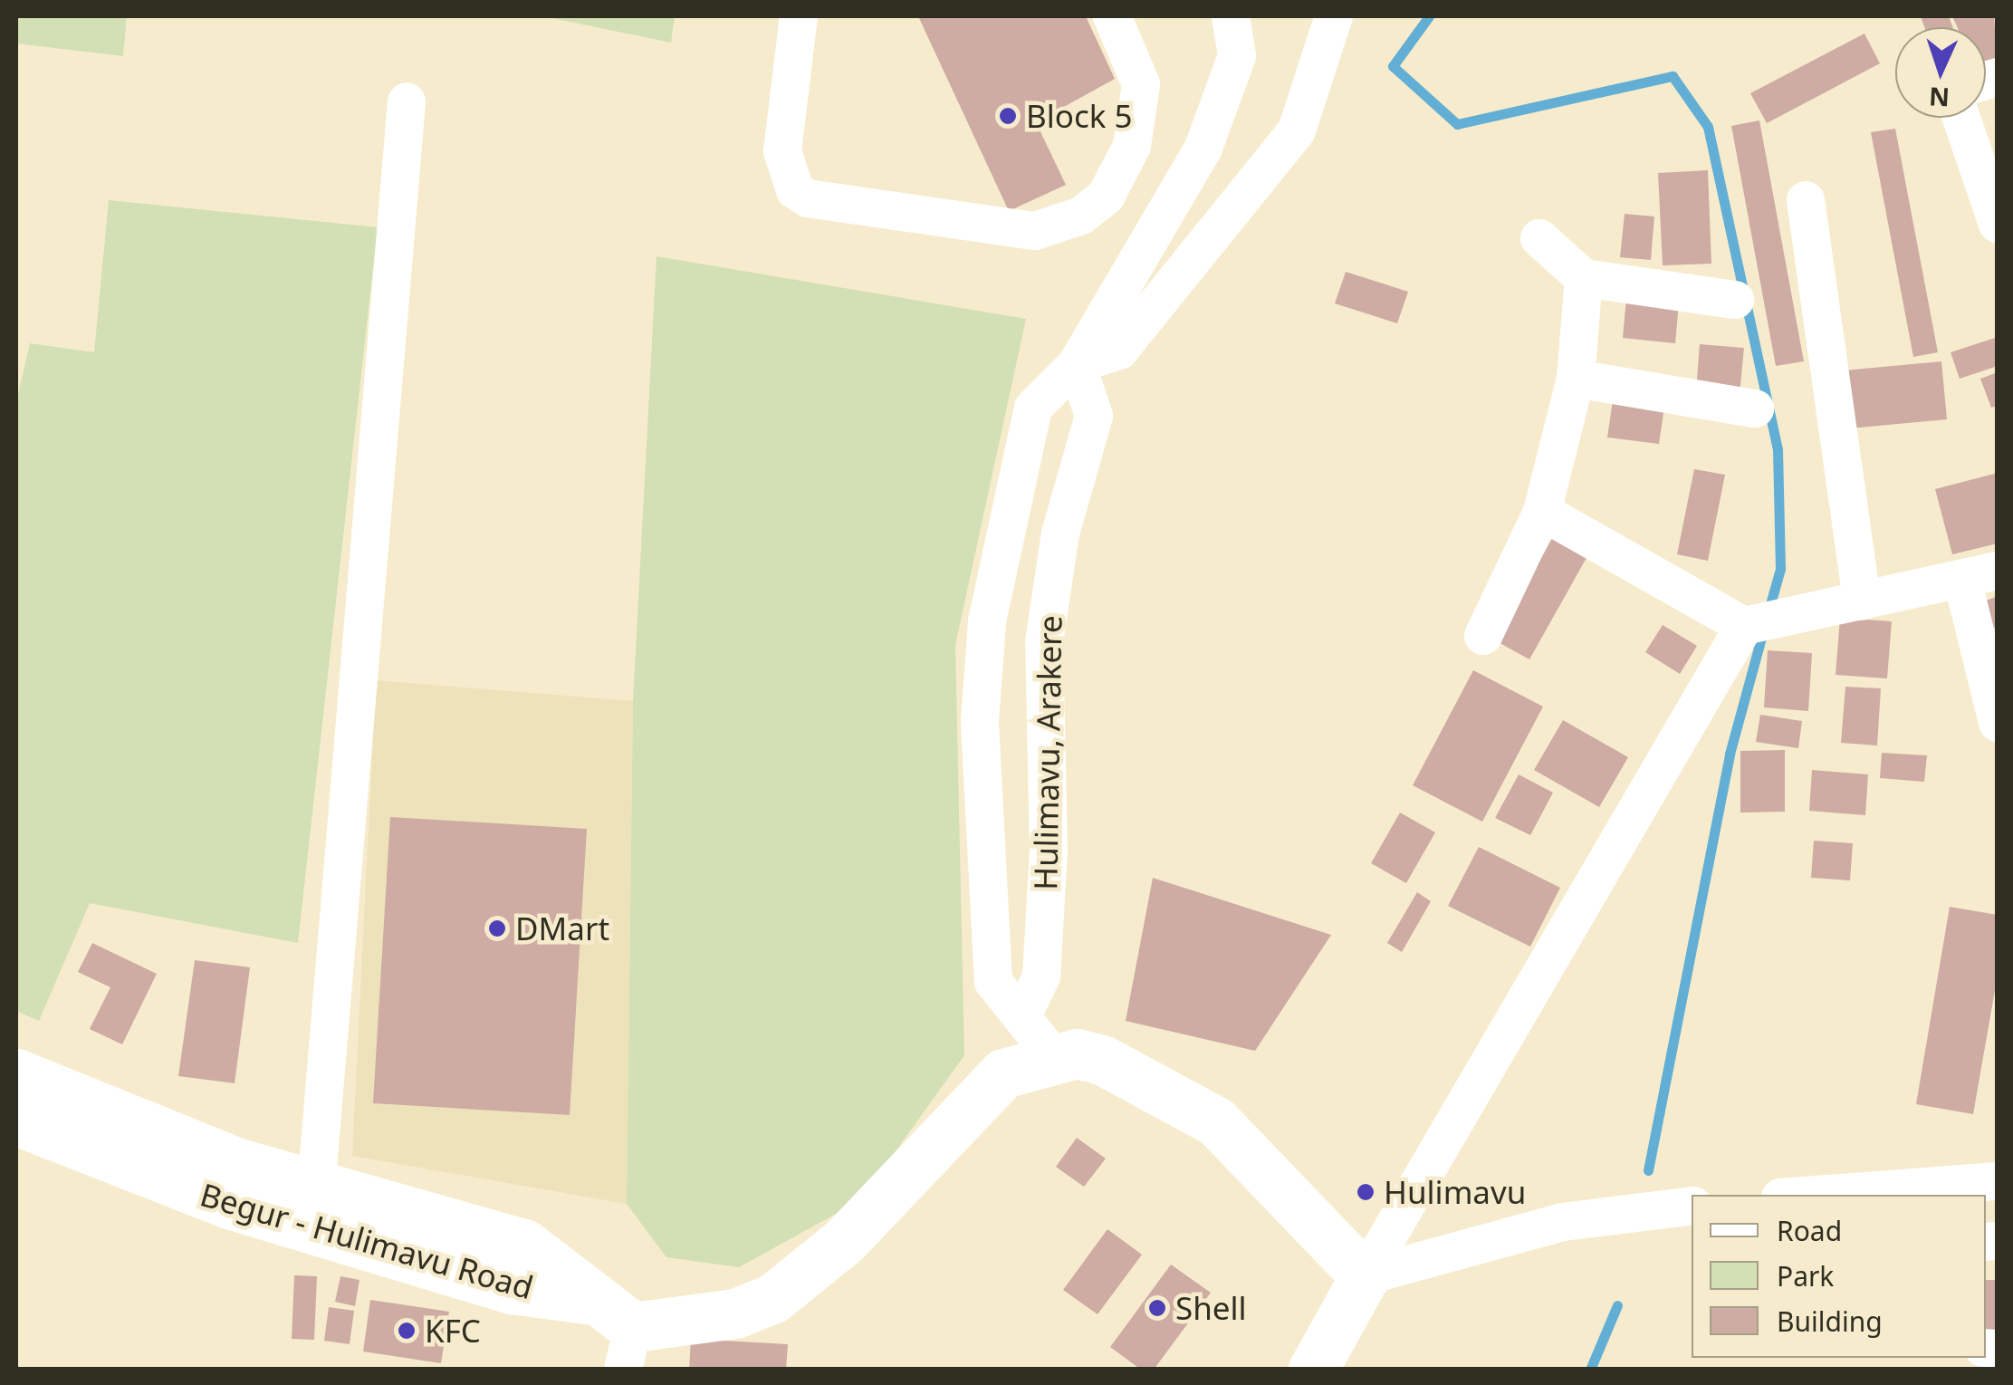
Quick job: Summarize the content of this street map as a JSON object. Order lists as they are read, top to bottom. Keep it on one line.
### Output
{"streets":{"main road":["Begur - Hulimavu Road"],"street":["Hulimavu, Arakere"]},"places":["Block 5","DMart","Hulimavu","Shell","KFC"],"legend":["Road","Park","Building"],"north":"bottom"}
